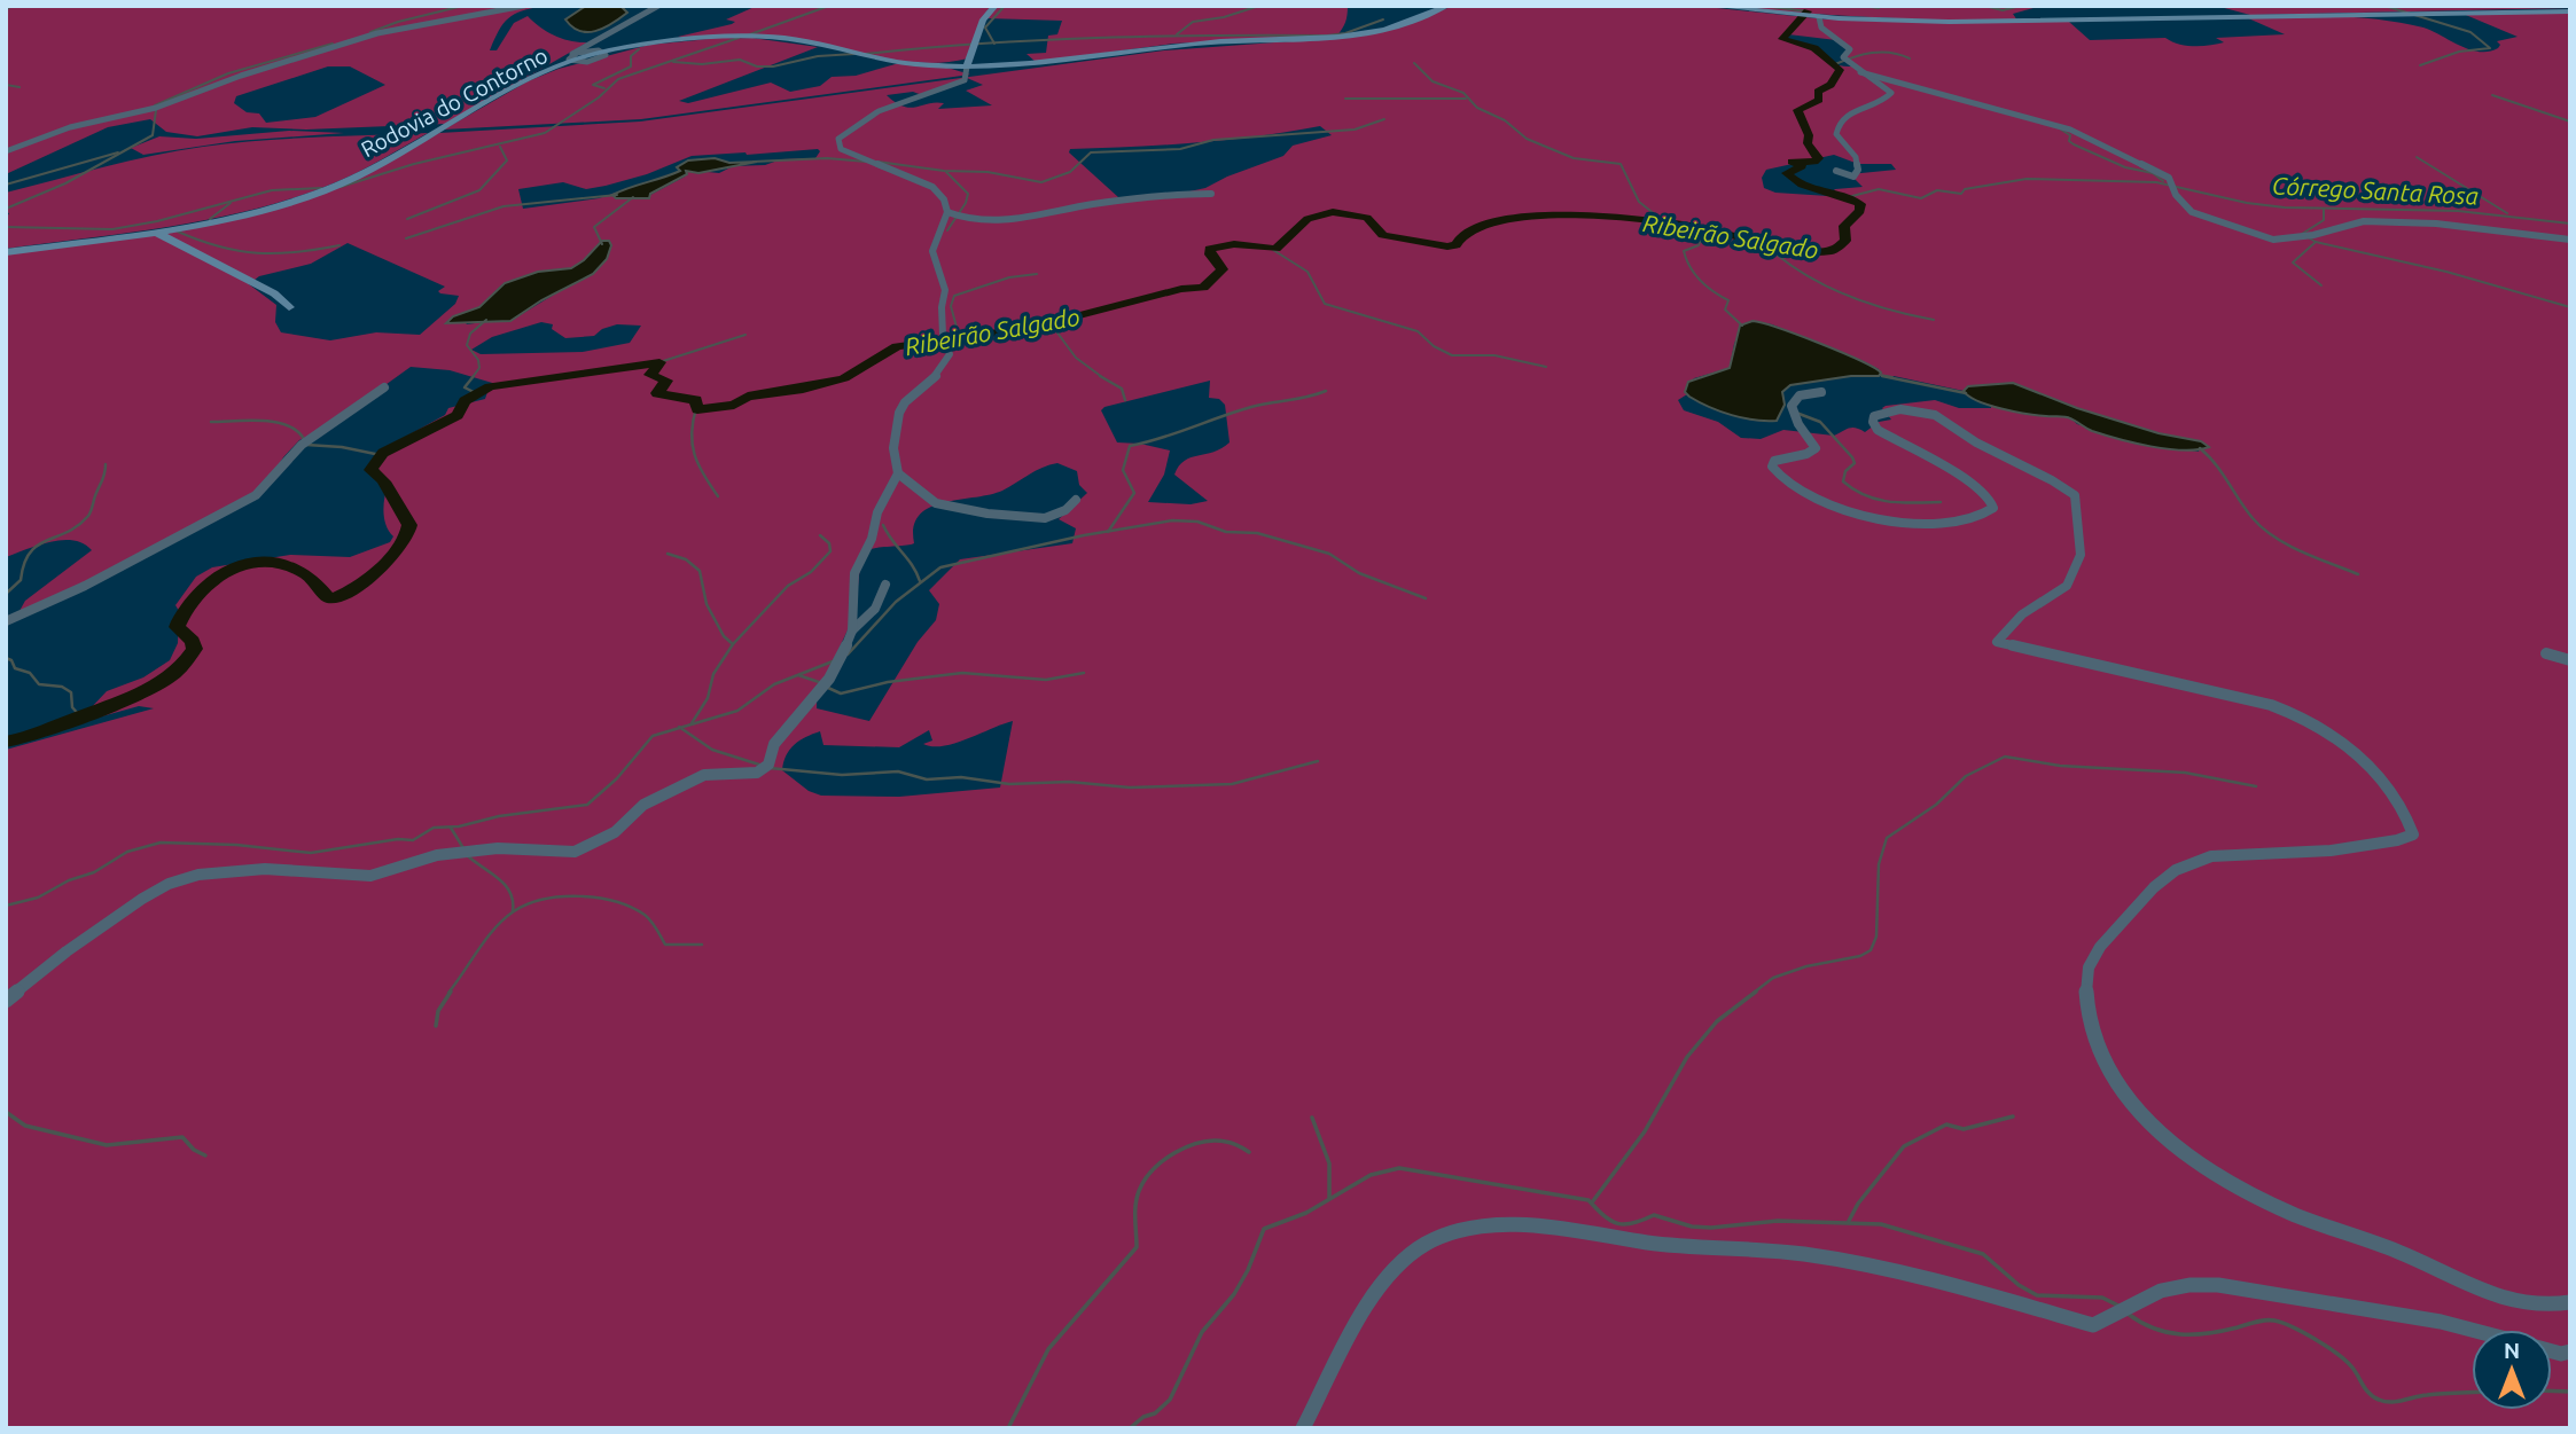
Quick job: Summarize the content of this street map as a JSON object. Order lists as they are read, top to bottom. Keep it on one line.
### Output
{"streets":{"main road":["Rodovia do Contorno"]},"water":["Córrego Santa Rosa","Ribeirão Salgado"],"north":"top"}
